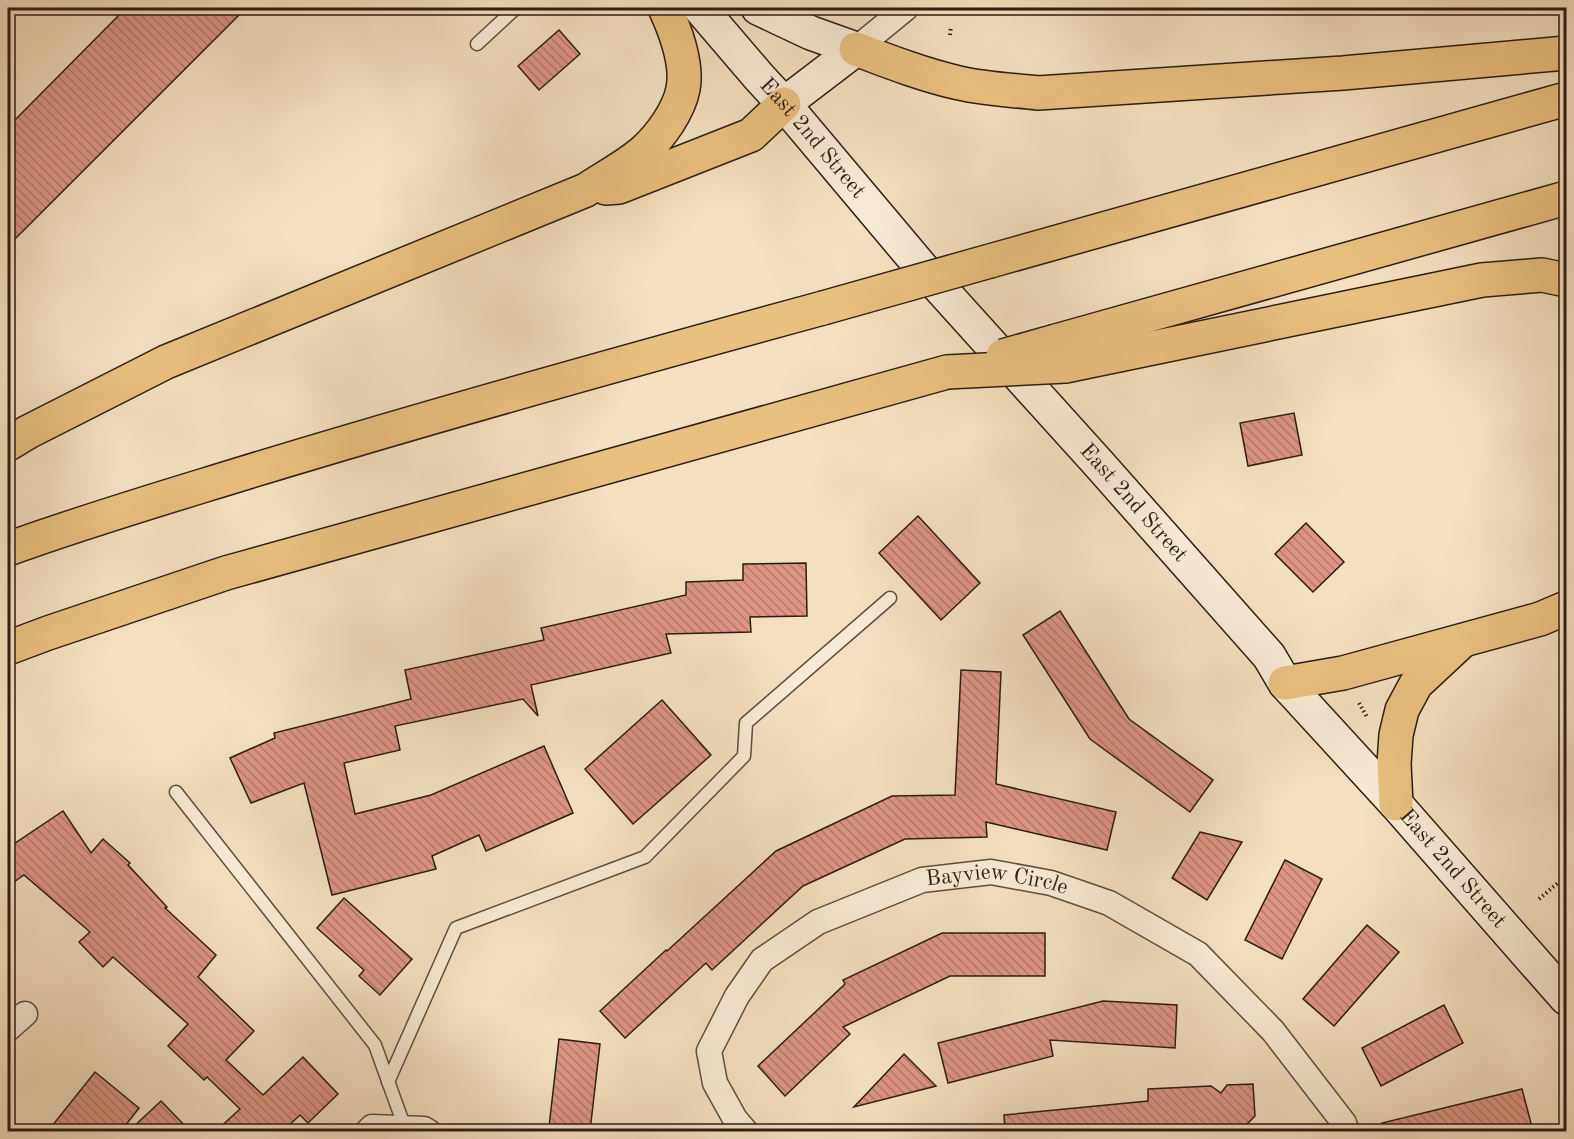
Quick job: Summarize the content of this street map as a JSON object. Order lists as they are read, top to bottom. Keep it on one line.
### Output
{"streets":{"main road":["East 2nd Street"],"street":["Bayview Circle"]}}
